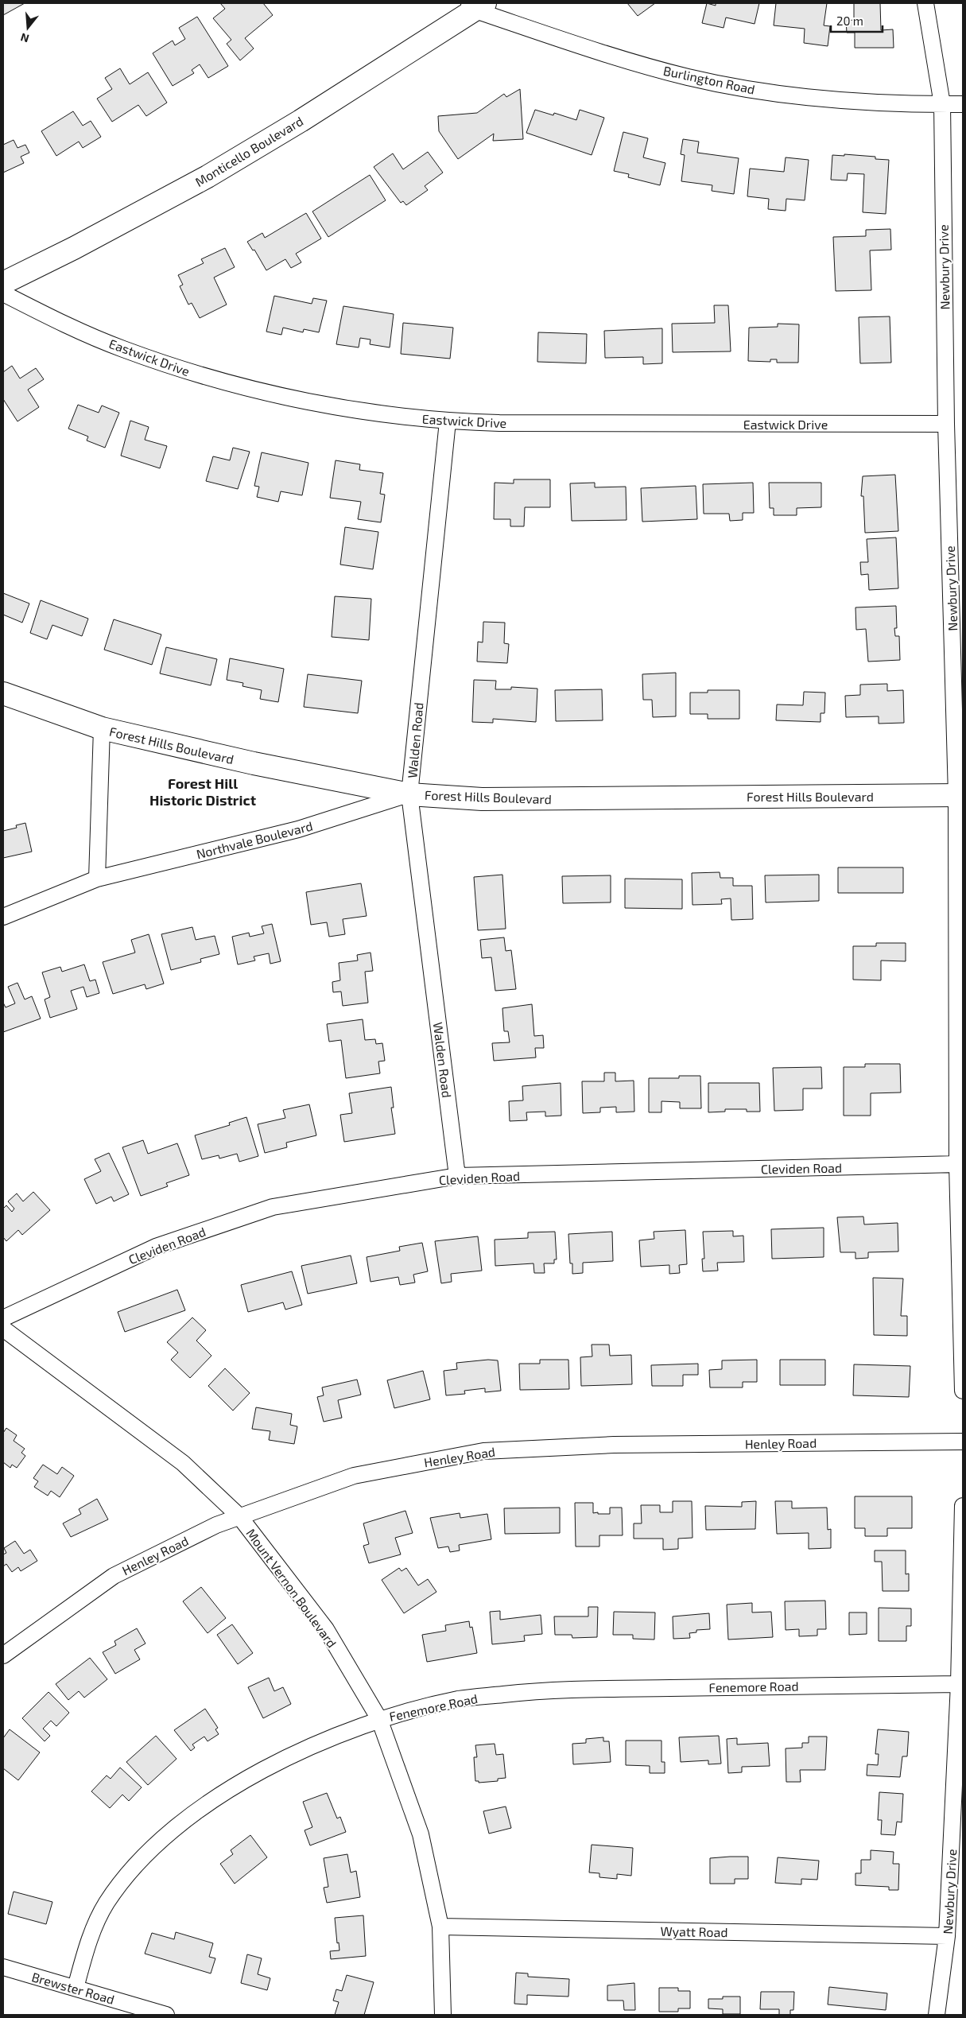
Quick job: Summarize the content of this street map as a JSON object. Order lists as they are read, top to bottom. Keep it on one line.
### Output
{"streets":{"street":["Burlington Road","Monticello Boulevard","Newbury Drive","Eastwick Drive","Walden Road","Forest Hills Boulevard","Northvale Boulevard","Cleviden Road","Henley Road","Mount Vernon Boulevard","Fenemore Road","Wyatt Road","Brewster Road"]},"crossings":[["Burlington Road","Monticello Boulevard"],["Burlington Road","Newbury Drive"],["Newbury Drive","Eastwick Drive"],["Newbury Drive","Forest Hills Boulevard"],["Newbury Drive","Cleviden Road"],["Newbury Drive","Fenemore Road"],["Newbury Drive","Wyatt Road"],["Eastwick Drive","Walden Road"],["Walden Road","Forest Hills Boulevard"],["Walden Road","Northvale Boulevard"],["Walden Road","Cleviden Road"],["Forest Hills Boulevard","Northvale Boulevard"],["Henley Road","Mount Vernon Boulevard"],["Mount Vernon Boulevard","Fenemore Road"],["Mount Vernon Boulevard","Wyatt Road"],["Fenemore Road","Brewster Road"]],"districts":["Forest Hill Historic District"],"scale_bar":"20 m","north":"bottom"}
